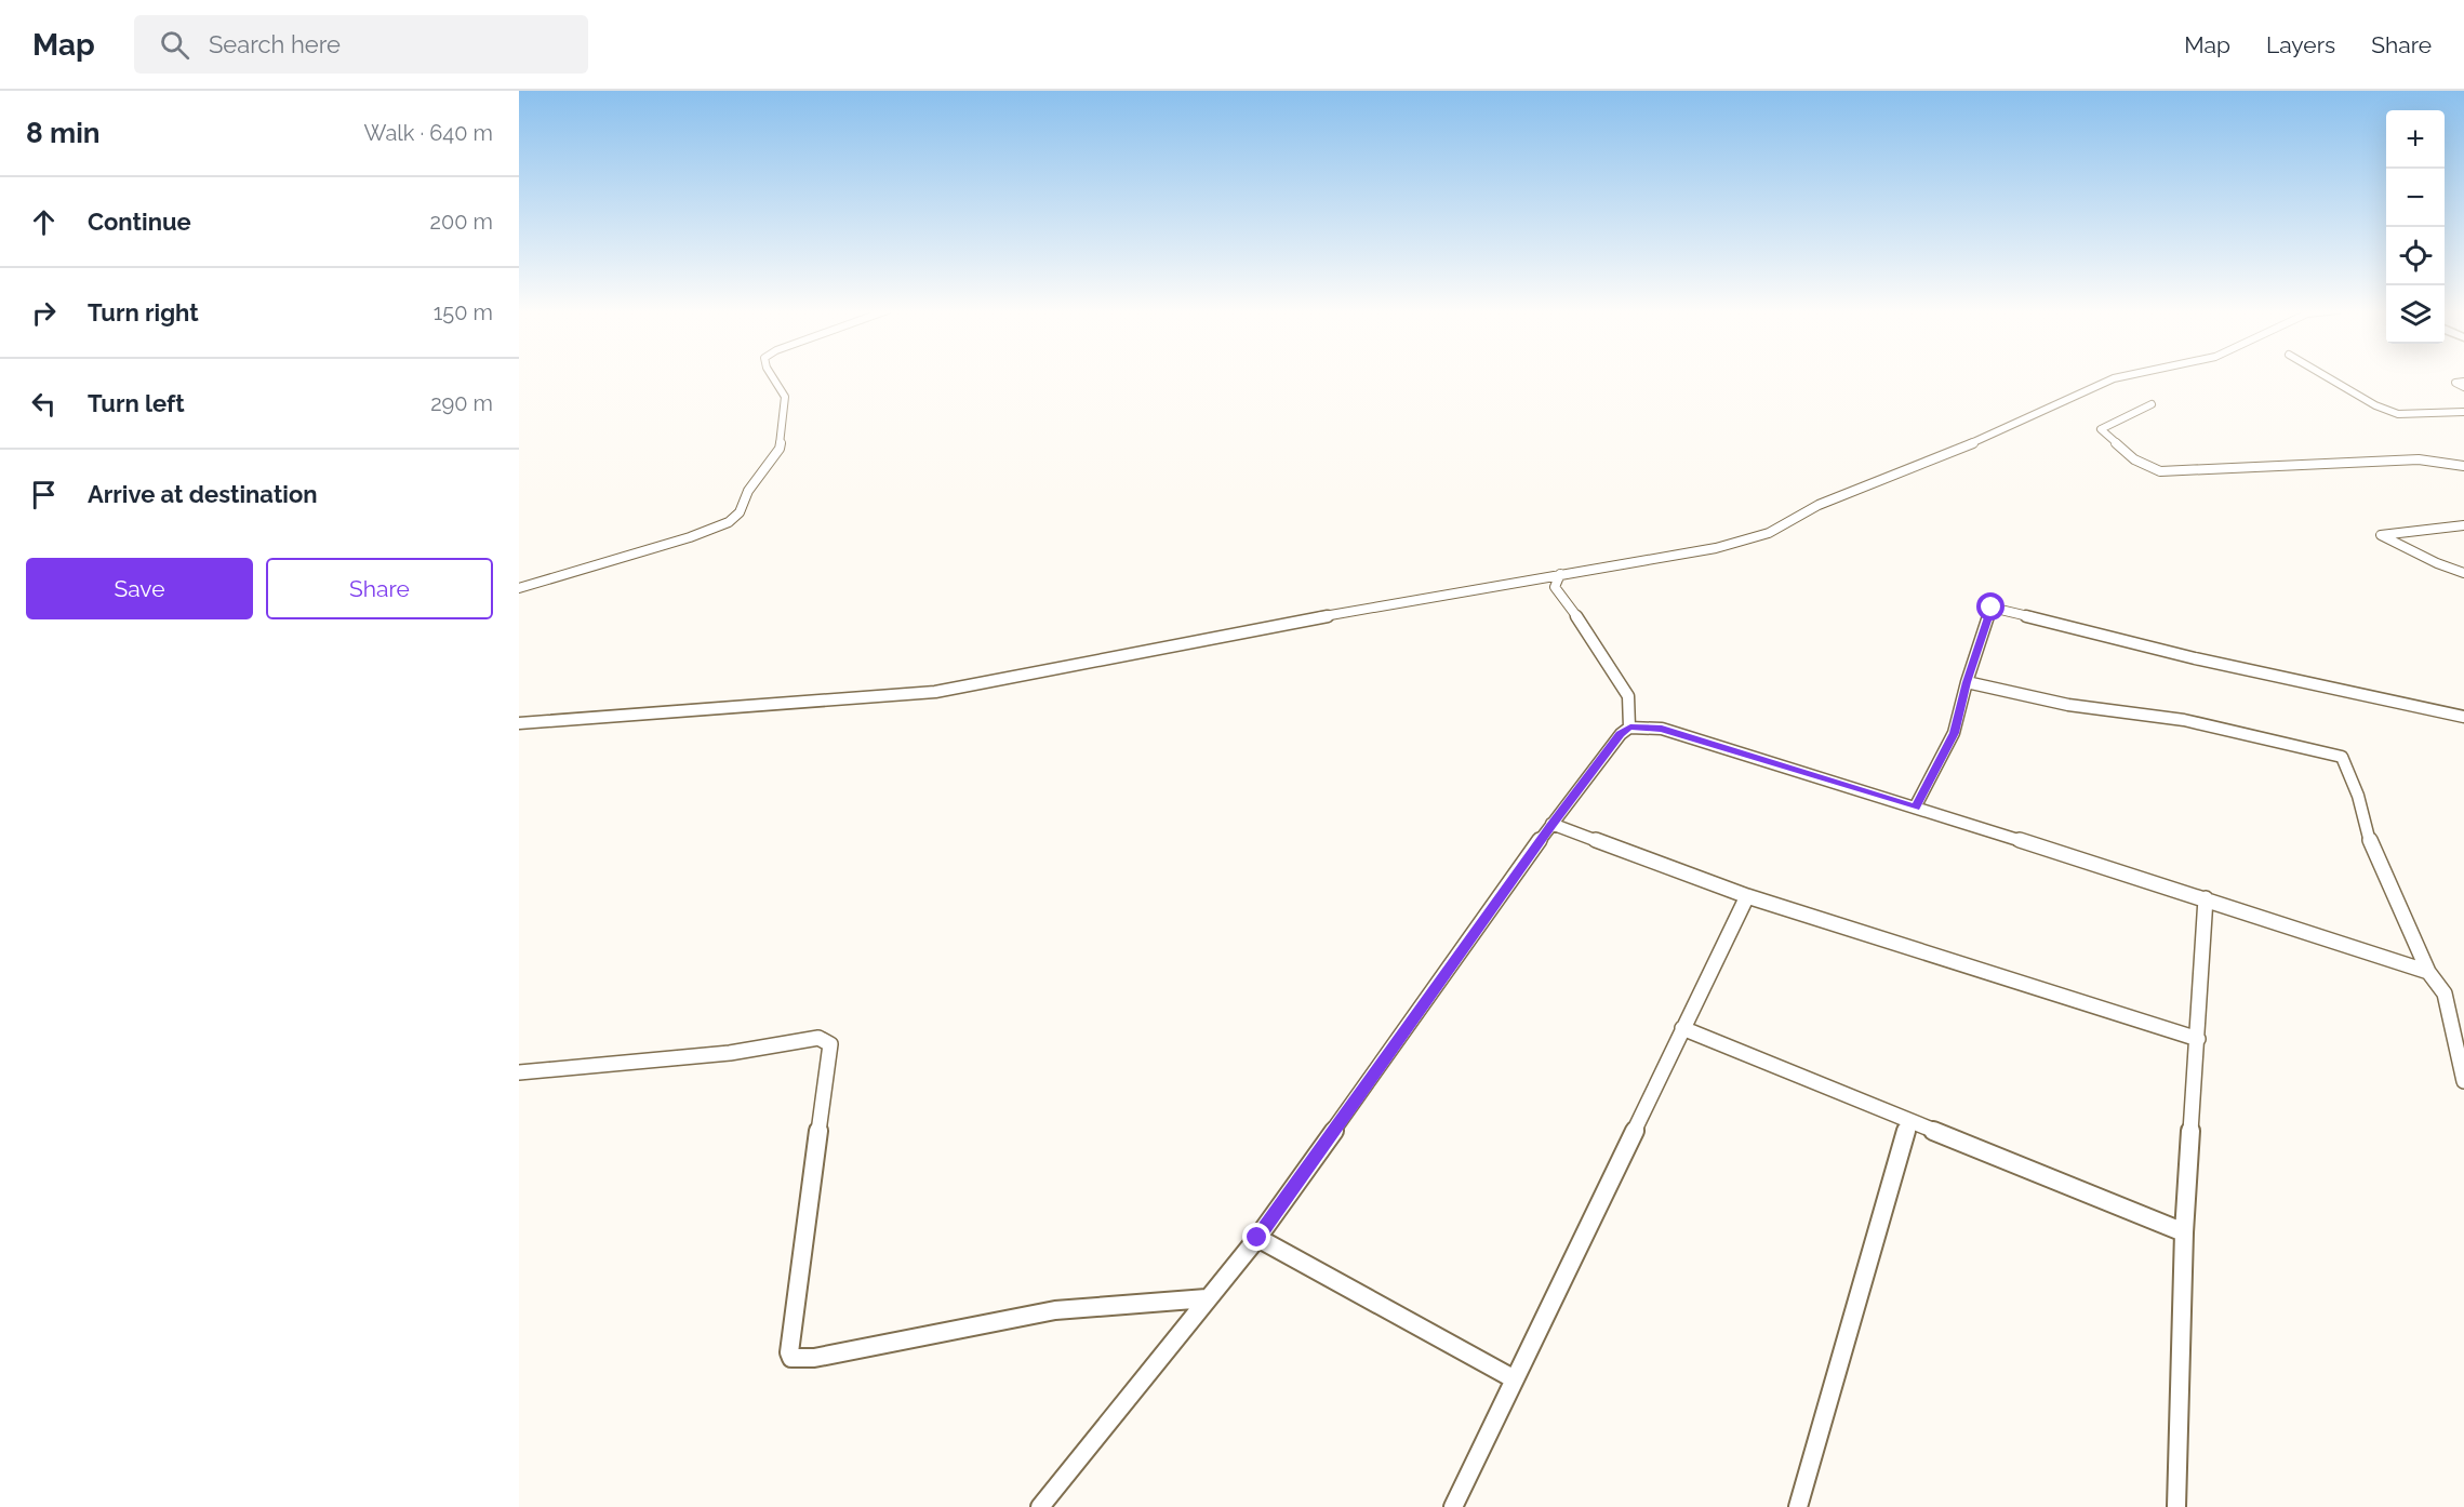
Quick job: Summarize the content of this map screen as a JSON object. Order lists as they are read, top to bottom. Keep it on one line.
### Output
{"page":{"header":"Map","search":"Search here","nav":["Map","Layers","Share"],"heading":["8 min","Walk · 640 m"],"map_buttons":["+","−"],"list":[["Continue","200 m"],["Turn right","150 m"],["Turn left","290 m"],"Arrive at destination"],"buttons":["Save","Share"]}}
